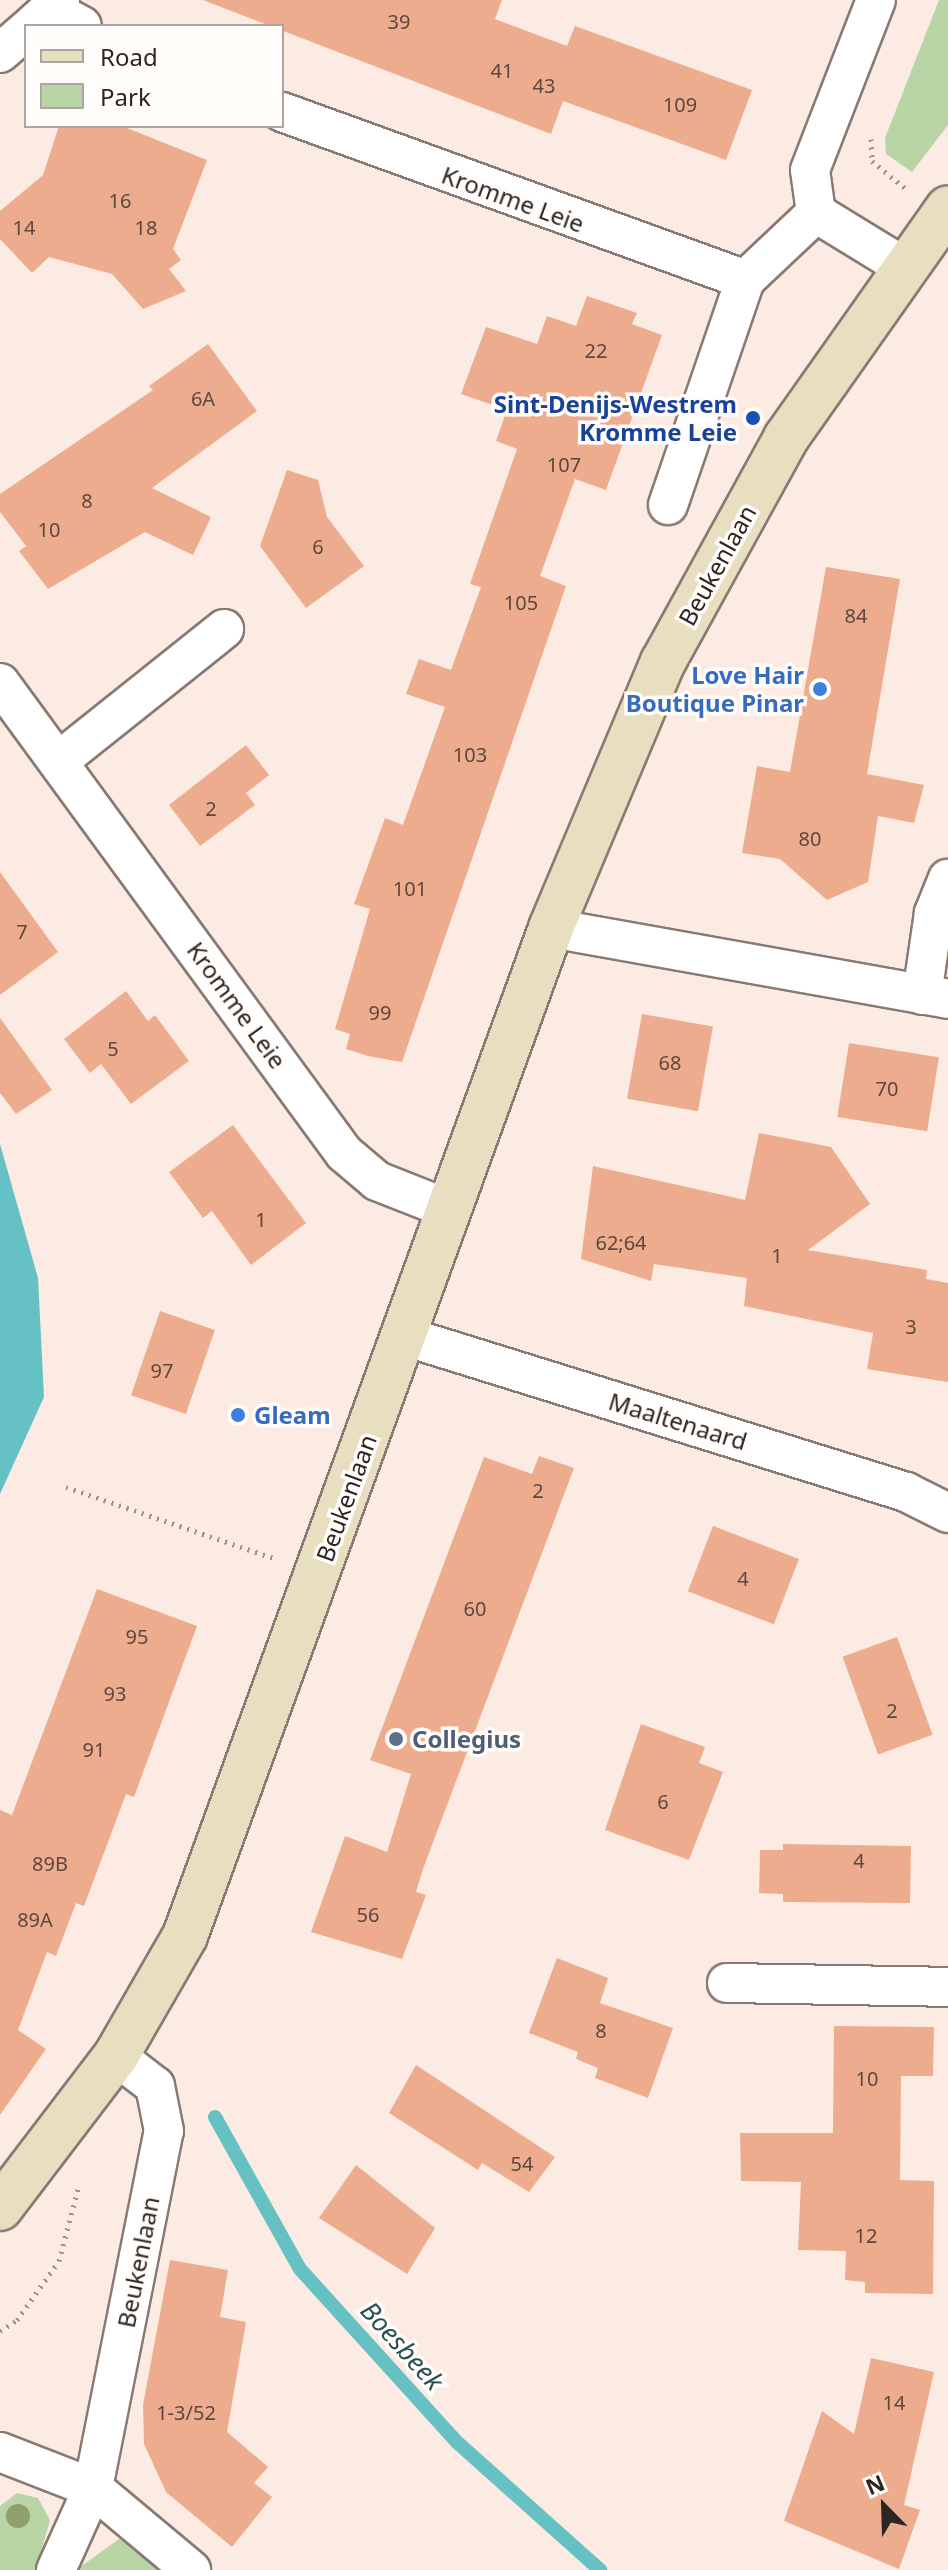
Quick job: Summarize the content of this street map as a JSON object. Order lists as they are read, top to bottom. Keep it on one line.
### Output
{"streets":{"street":["Kromme Leie","Beukenlaan","Maaltenaard"]},"crossings":[["Kromme Leie","Beukenlaan"],["Beukenlaan","Maaltenaard"]],"water":["Boesbeek"],"places":["Sint-Denijs-Westrem Kromme Leie","Love Hair Boutique Pinar","Gleam","Collegius"],"house_numbers":["39","41","43","109","16","14","18","22","6A","107","8","10","6","105","84","103","2","80","101","7","99","5","68","70","1","62;64","1","3","97","2","4","60","95","93","2","91","6","4","89B","56","89A","8","10","54","12","14","1-3/52"],"legend":["Road","Park"],"north":"top left"}
